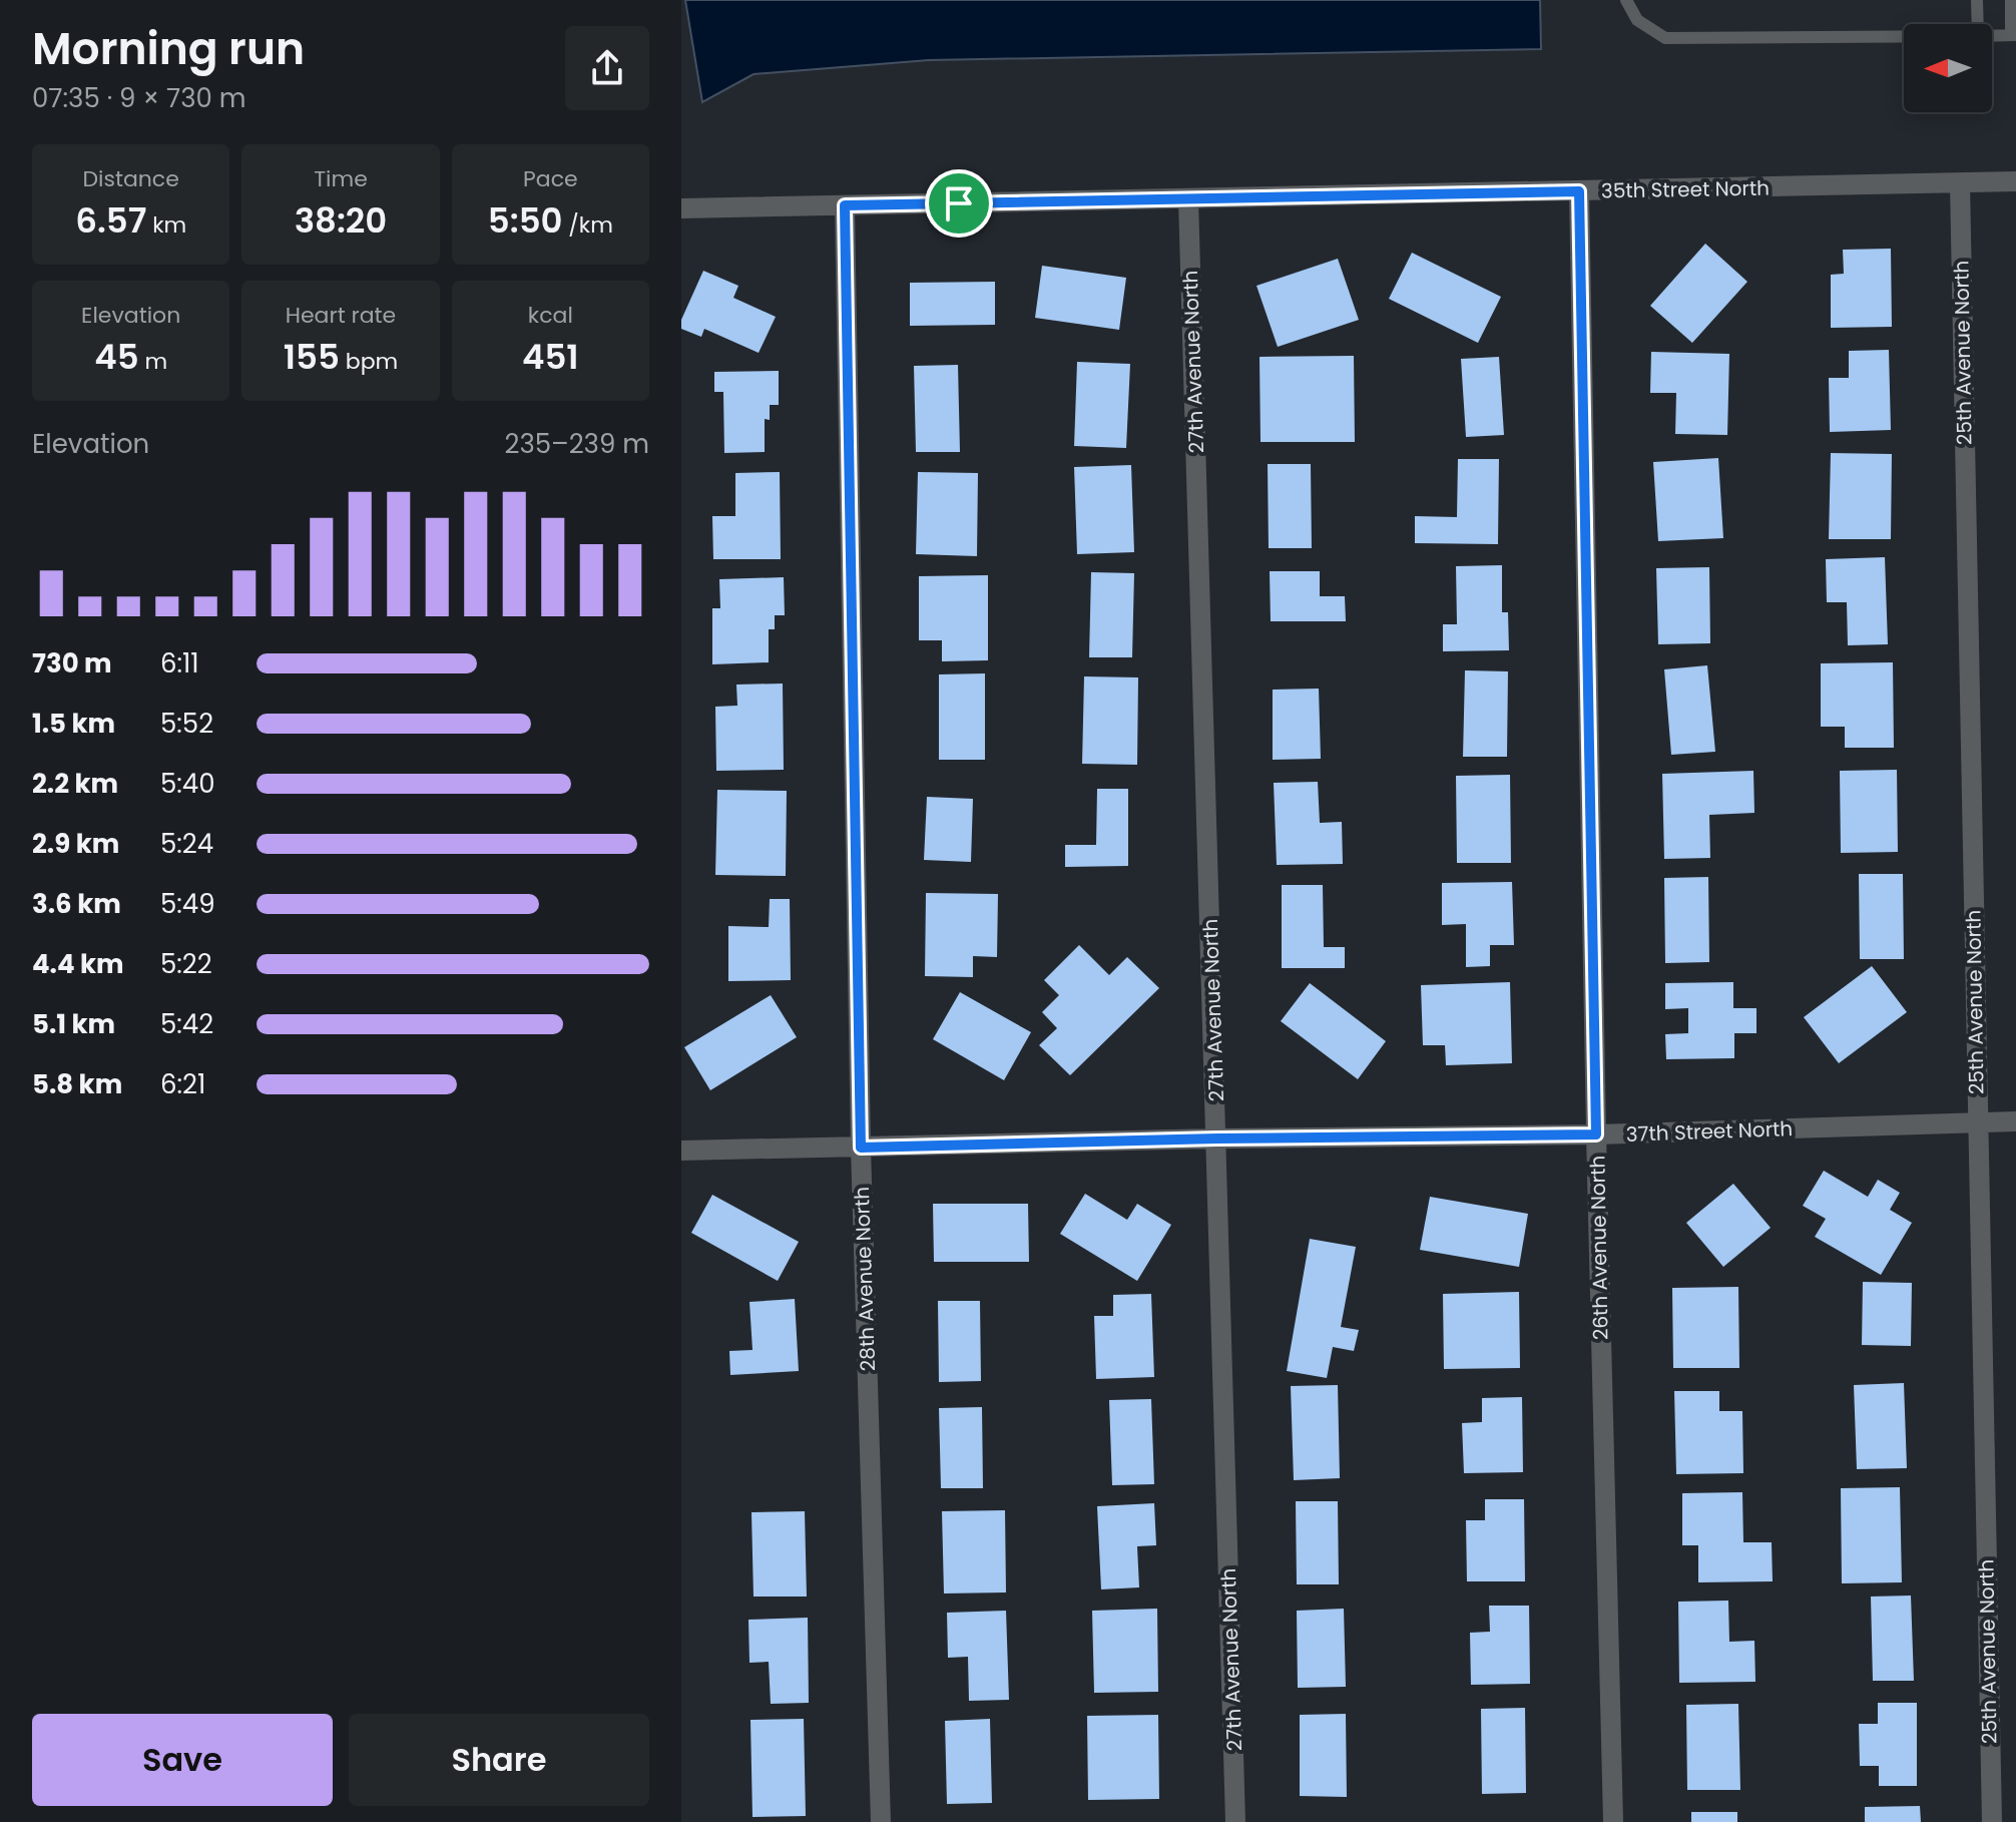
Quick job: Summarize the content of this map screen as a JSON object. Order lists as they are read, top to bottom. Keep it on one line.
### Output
{"streets":{"street":["35th Street North","25th Avenue North","27th Avenue North","37th Street North","26th Avenue North","28th Avenue North"]},"crossings":[["35th Street North","25th Avenue North"],["35th Street North","27th Avenue North"],["35th Street North","26th Avenue North"],["35th Street North","28th Avenue North"],["25th Avenue North","37th Street North"],["27th Avenue North","37th Street North"],["37th Street North","26th Avenue North"],["37th Street North","28th Avenue North"]],"north":"left","page":{"heading":["Morning run","07:35 · 9 × 730 m"],"stats":[["Distance","6.57 km"],["Time","38:20"],["Pace","5:50 /km"],["Elevation","45 m"],["Heart rate","155 bpm"],["kcal","451"]],"chart":["Elevation","235–239 m"],"list":[{"name":"730 m","note":"6:11"},{"name":"1.5 km","note":"5:52"},{"name":"2.2 km","note":"5:40"},{"name":"2.9 km","note":"5:24"},{"name":"3.6 km","note":"5:49"},{"name":"4.4 km","note":"5:22"},{"name":"5.1 km","note":"5:42"},{"name":"5.8 km","note":"6:21"}],"buttons":["Save","Share"]}}
